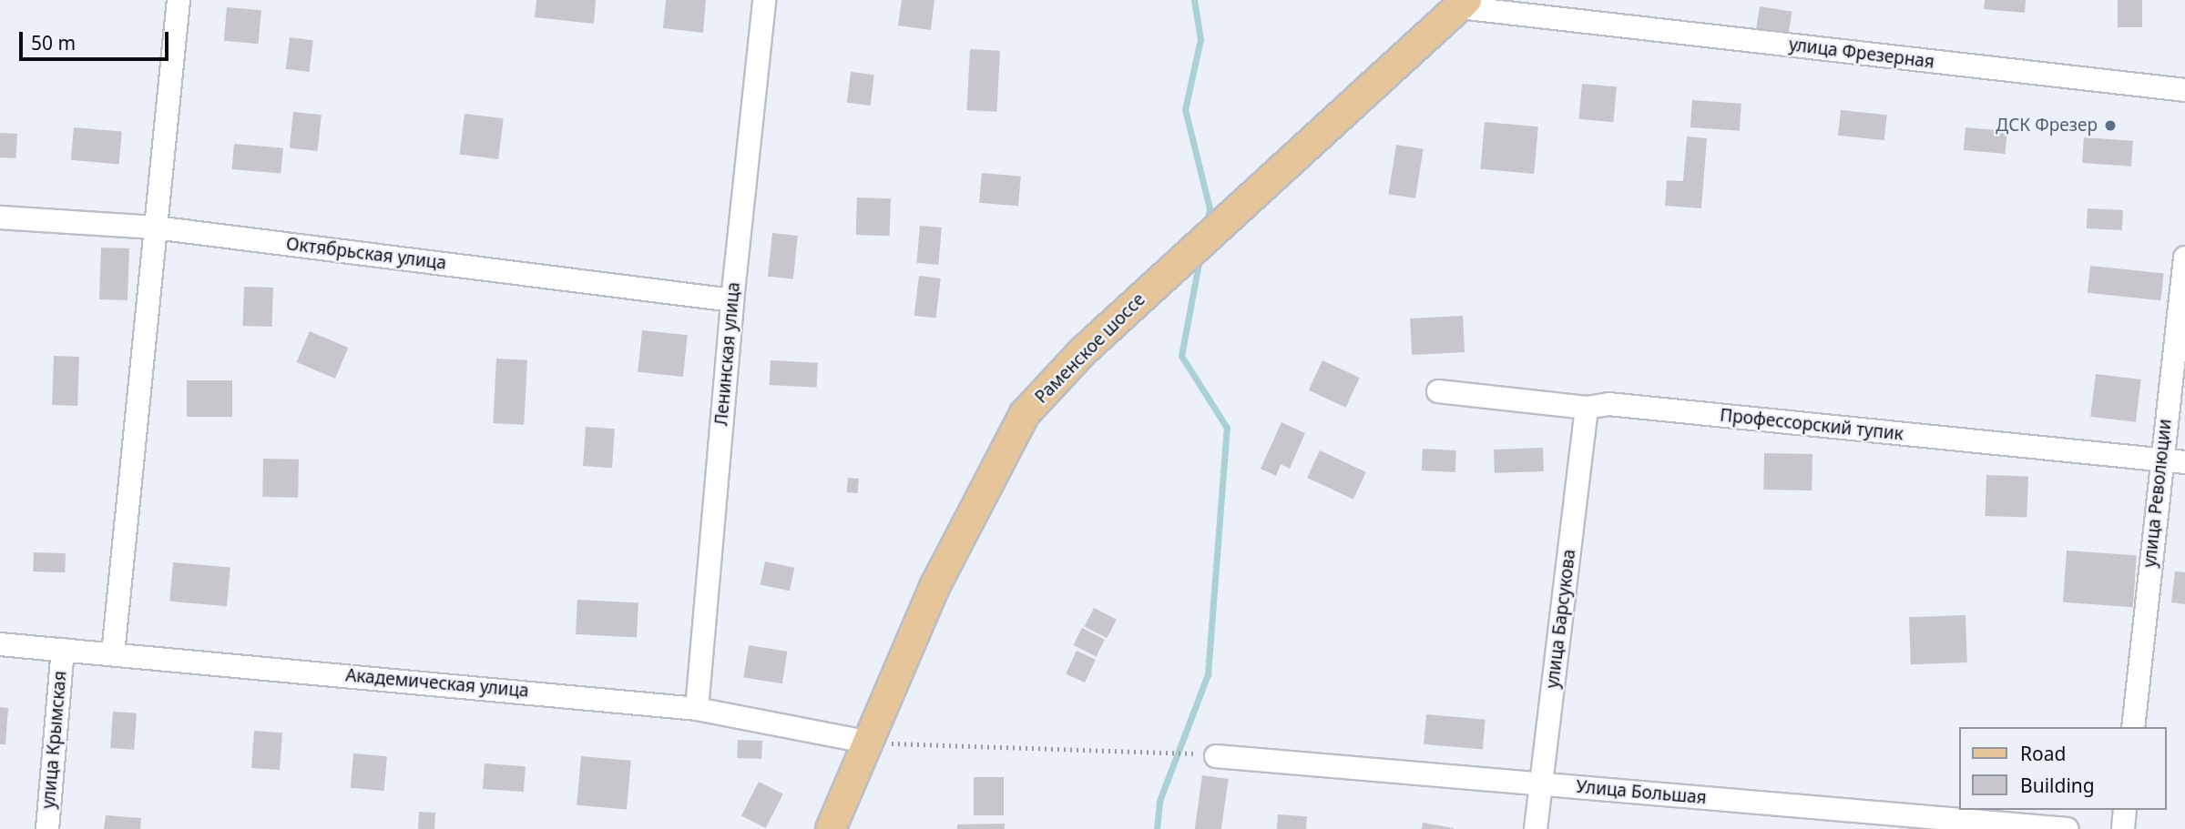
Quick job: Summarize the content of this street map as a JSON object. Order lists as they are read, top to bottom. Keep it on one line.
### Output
{"streets":{"main road":["Раменское шоссе"],"street":["улица Фрезерная","Октябрьская улица","Ленинская улица","Профессорский тупик","улица Революции","улица Барсукова","Академическая улица","улица Крымская","Улица Большая"]},"crossings":[["улица Фрезерная","Раменское шоссе"],["Октябрьская улица","Ленинская улица"],["Раменское шоссе","Академическая улица"],["Ленинская улица","Академическая улица"],["Профессорский тупик","улица Революции"],["Профессорский тупик","улица Барсукова"],["улица Барсукова","Улица Большая"],["Академическая улица","улица Крымская"]],"places":["ДСК Фрезер"],"legend":["Road","Building"],"scale_bar":"50 m"}
